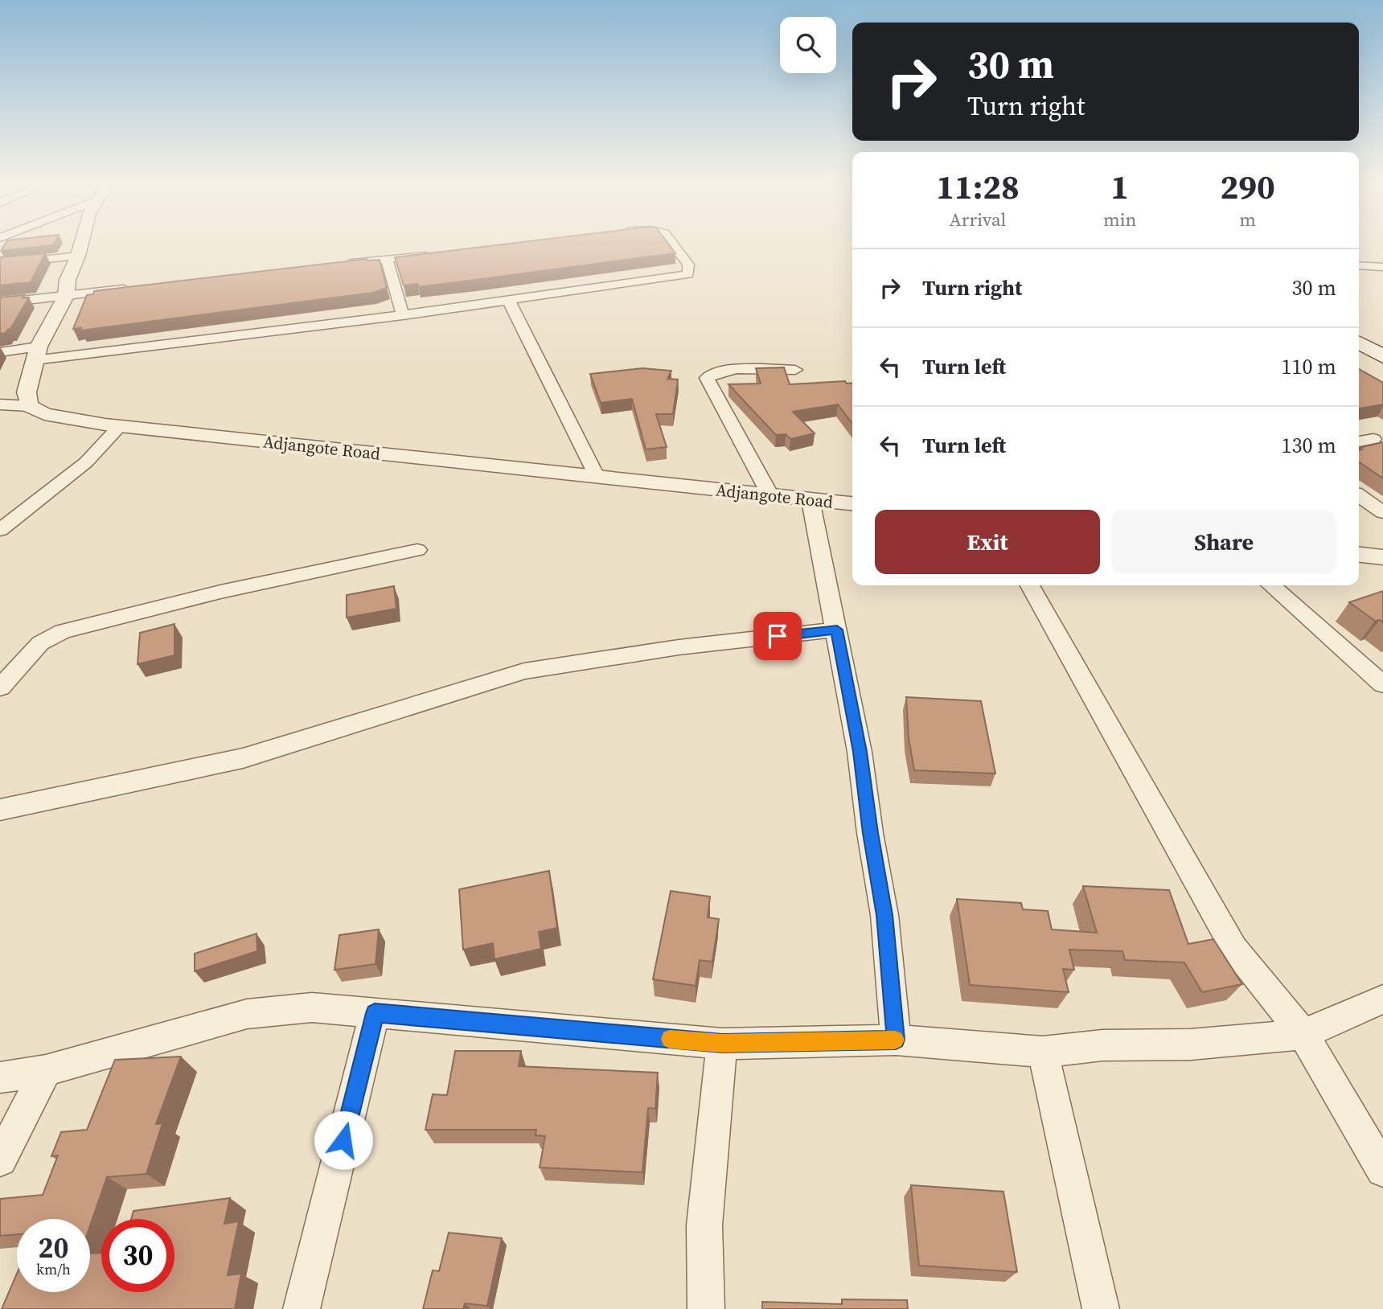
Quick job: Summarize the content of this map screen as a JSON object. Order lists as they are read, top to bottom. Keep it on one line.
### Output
{"streets":{"street":["Adjangote Road"]},"page":{"turn":["30 m","Turn right"],"eta":["11:28","Arrival","1","min","290","m"],"list":[{"name":"Turn right","value":"30 m"},{"name":"Turn left","value":"110 m"},{"name":"Turn left","value":"130 m"}],"buttons":["Exit","Share"],"speed":"20 km/h","limit":"30"}}
